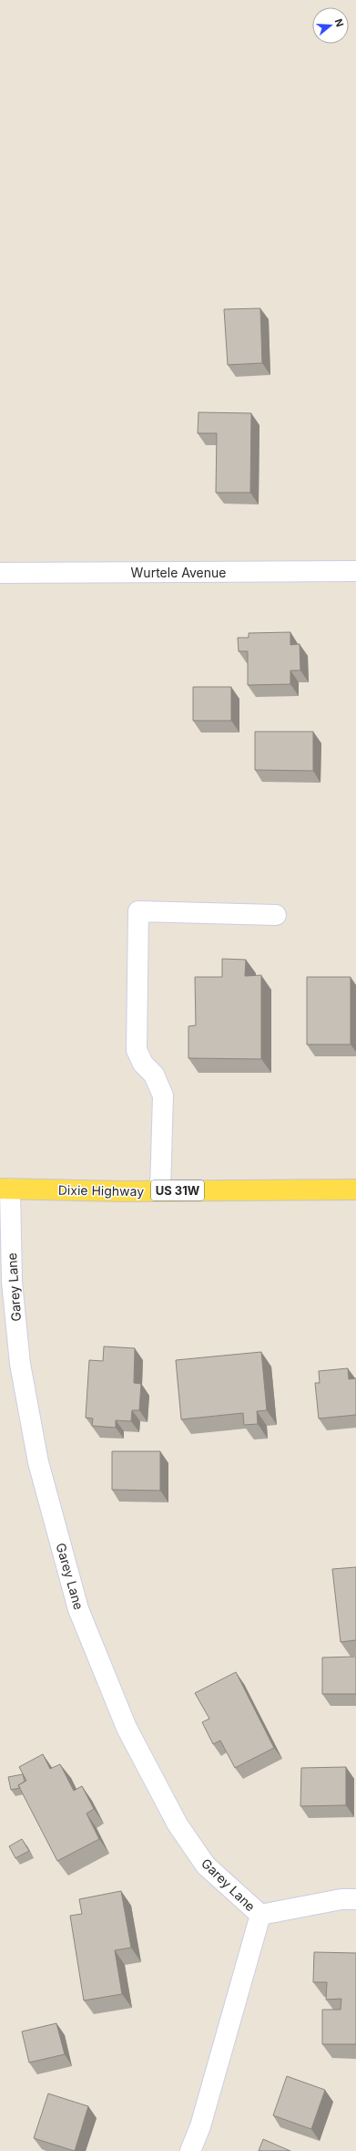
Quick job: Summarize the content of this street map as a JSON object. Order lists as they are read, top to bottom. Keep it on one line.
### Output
{"streets":{"main road":["Dixie Highway","US 31W"],"street":["Wurtele Avenue","Garey Lane"]},"crossings":[["Dixie Highway","Garey Lane"]],"north":"right"}
